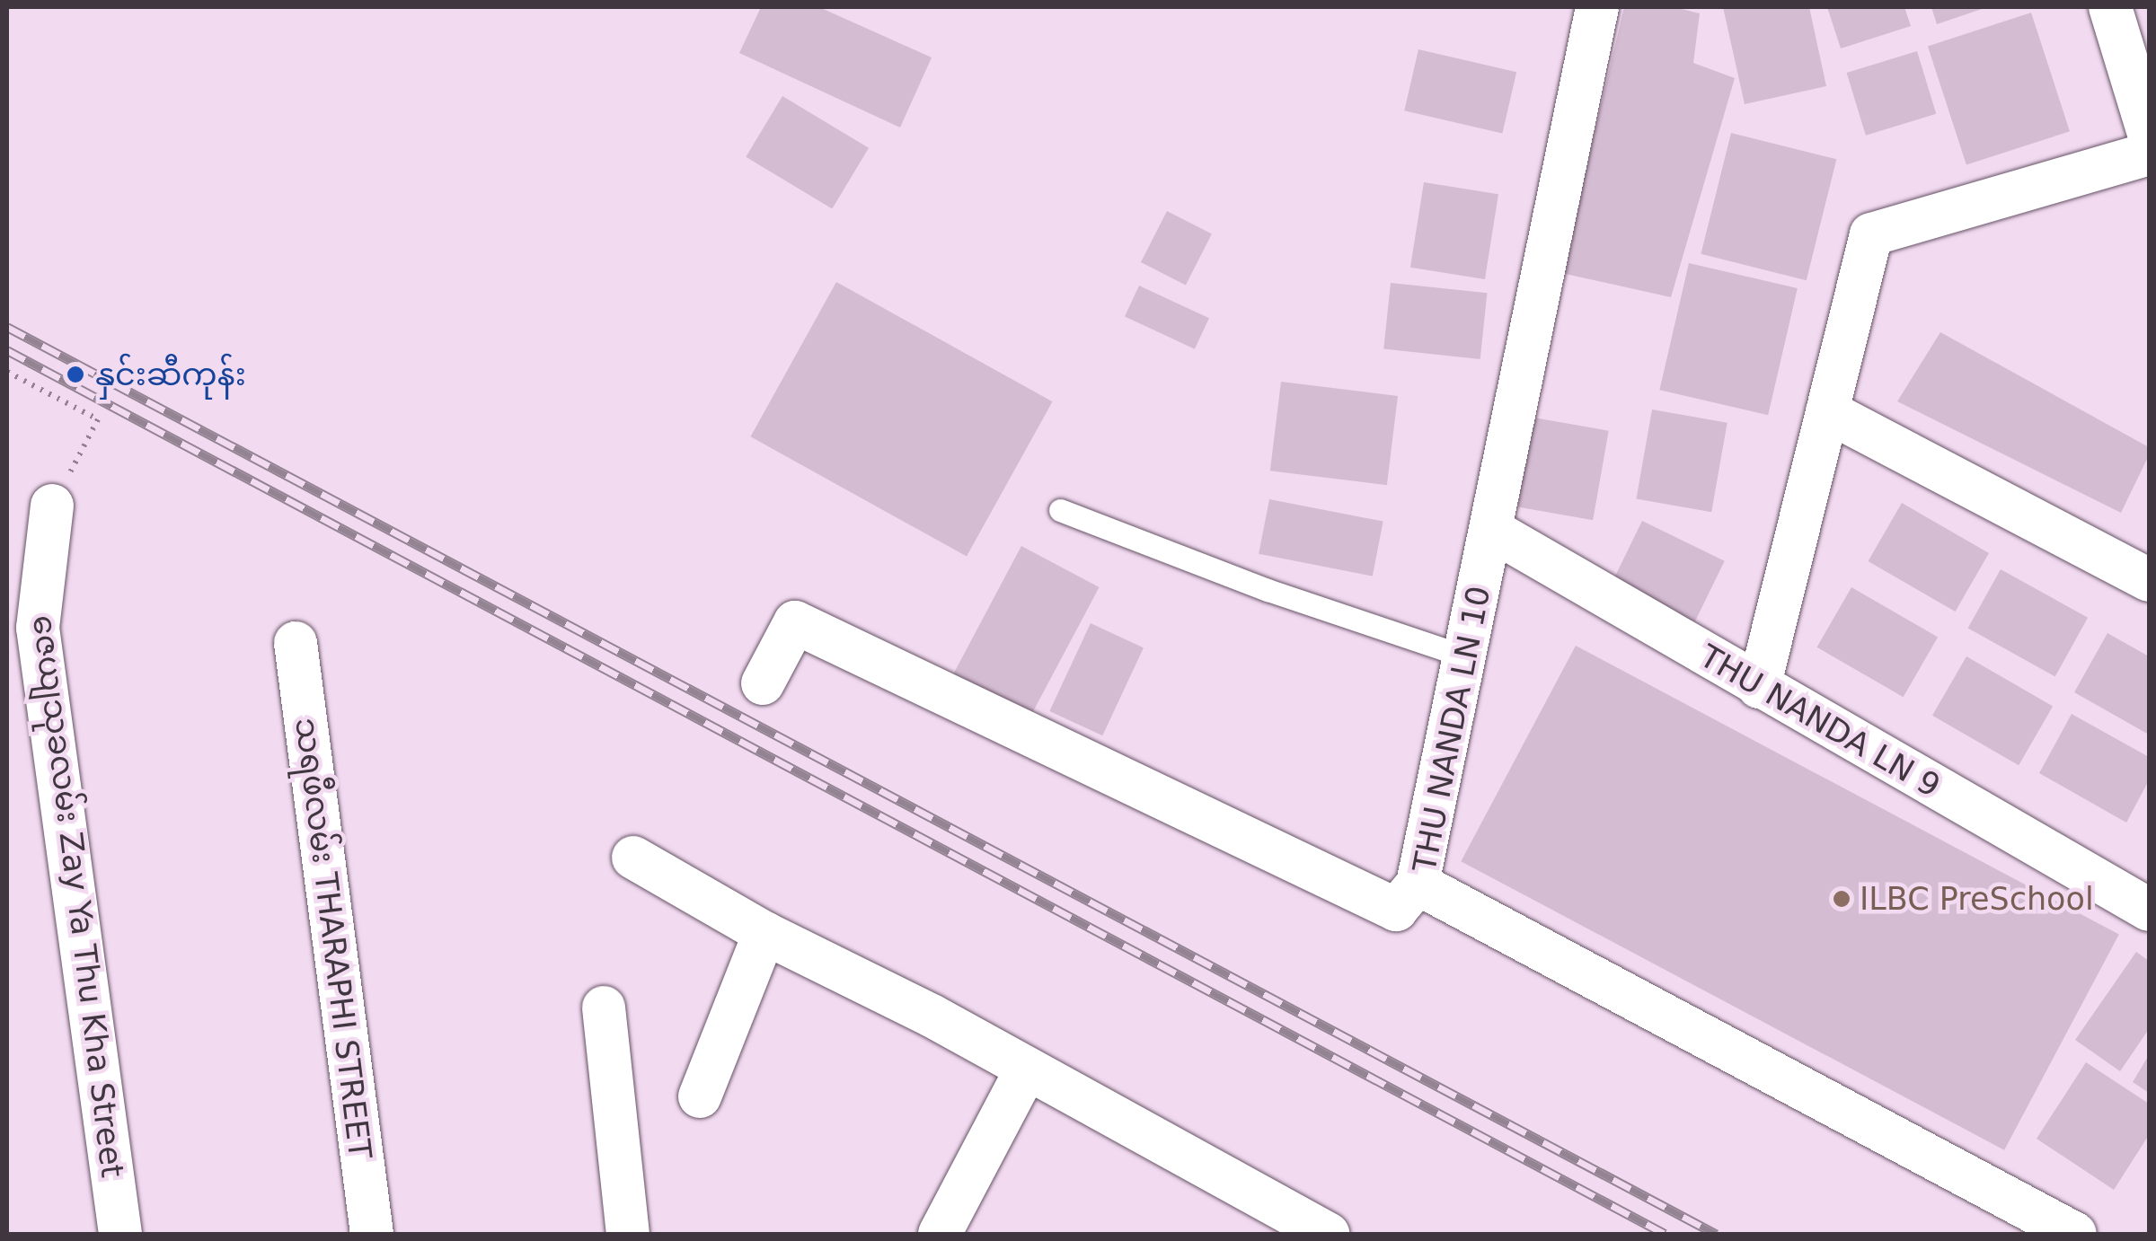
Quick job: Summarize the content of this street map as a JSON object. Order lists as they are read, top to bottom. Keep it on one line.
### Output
{"streets":{"street":["THU NANDA LN 9","THU NANDA LN 10","ဇေယျသုခလမ်း Zay Ya Thu Kha Street","သရဖီလမ်း THARAPHI STREET"]},"crossings":[["THU NANDA LN 9","THU NANDA LN 10"]],"places":["နှင်းဆီကုန်း","ILBC PreSchool"]}
